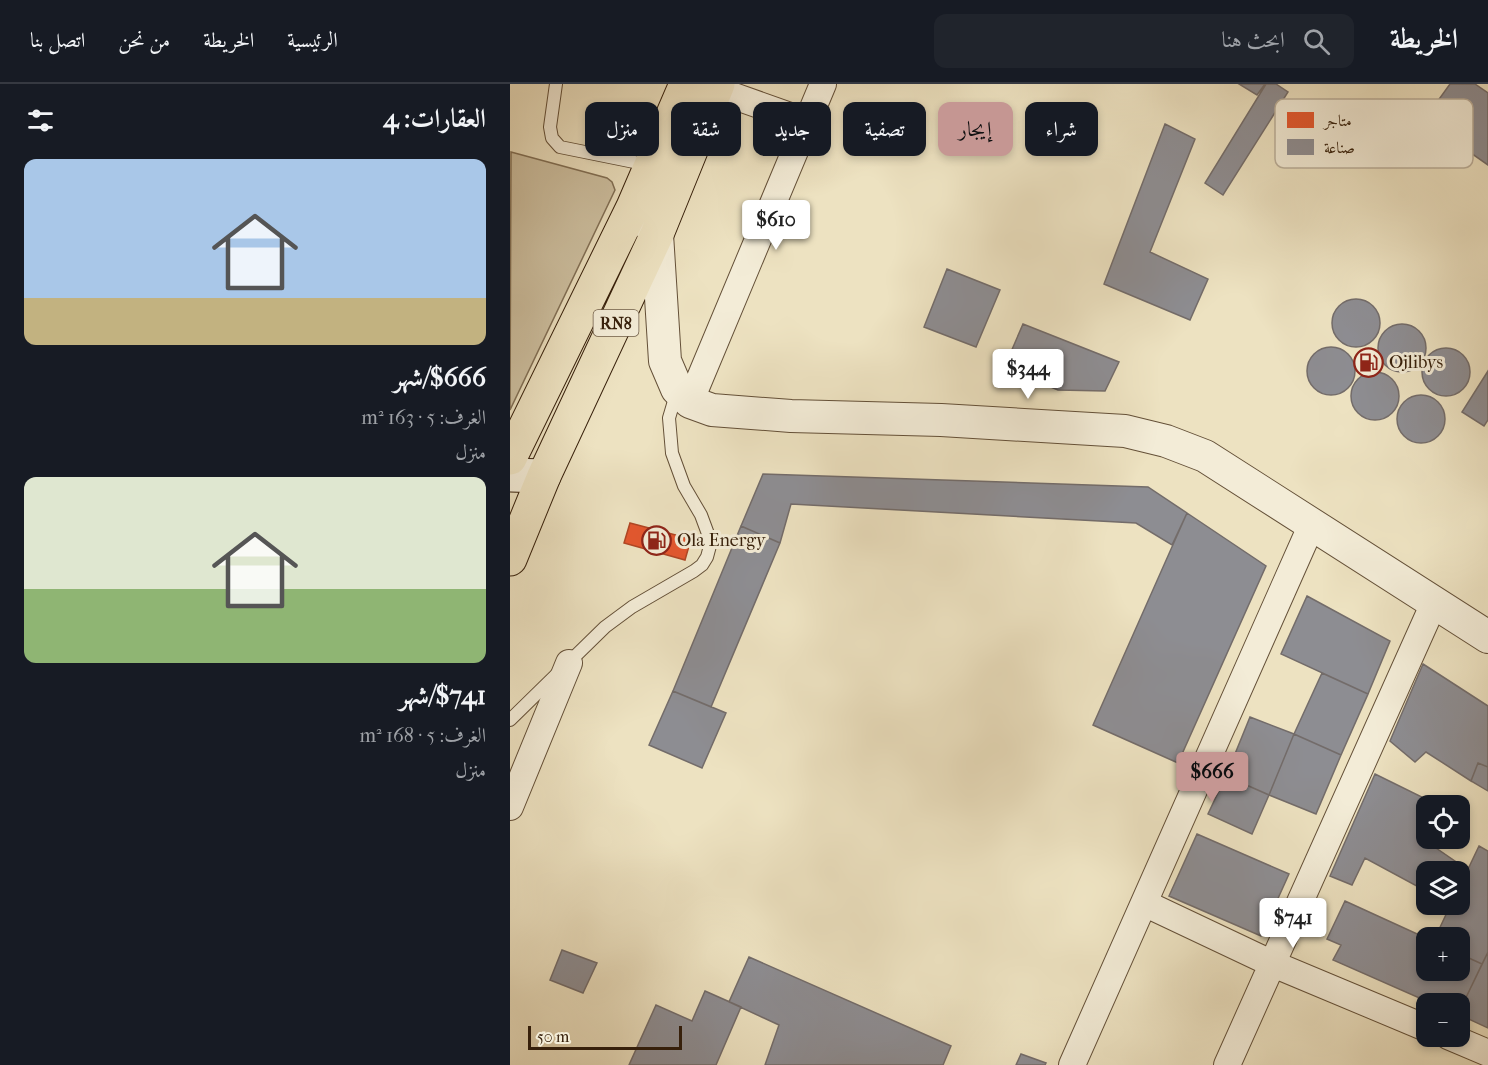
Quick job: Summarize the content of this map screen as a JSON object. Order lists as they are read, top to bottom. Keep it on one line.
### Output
{"streets":{"main road":["RN8"]},"places":{"fuel station":["Ojlibys","Ola Energy"]},"legend":["متاجر","صناعة"],"scale_bar":"50 m","page":{"header":"الخريطة","search":"ابحث هنا","nav":["الرئيسية","الخريطة","من نحن","اتصل بنا"],"heading":"العقارات: 4","chip":["شراء","إيجار","تصفية","جديد","شقة","منزل"],"list":[{"name":"$666/شهر","note":"الغرف: 5 · 163 m² · منزل"},{"name":"$741/شهر","note":"الغرف: 5 · 168 m² · منزل"}],"price":["$610","$344","$666","$741"],"map_buttons":["+","−"],"scale":"50 m"}}
